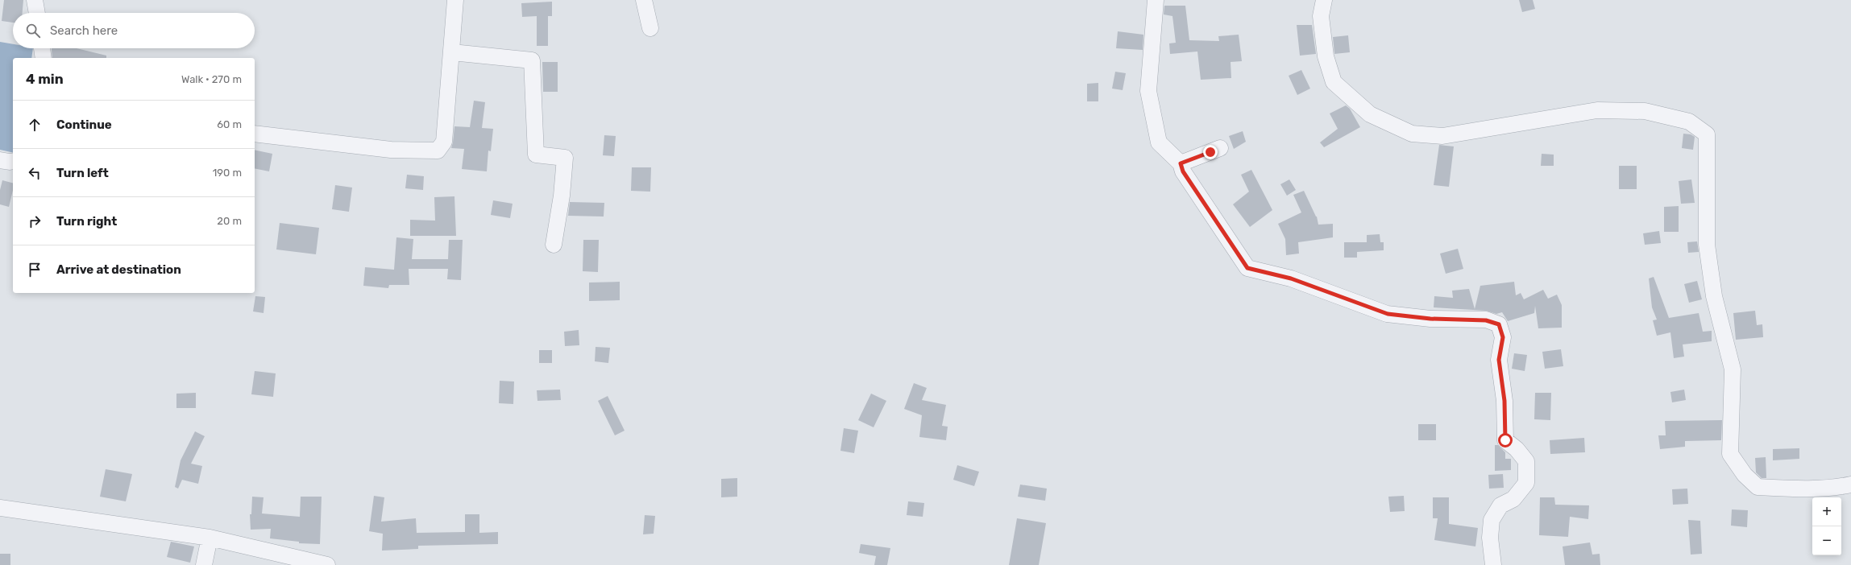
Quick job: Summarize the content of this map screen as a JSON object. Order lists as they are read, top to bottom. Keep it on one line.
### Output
{"page":{"search":"Search here","heading":["4 min","Walk · 270 m"],"list":[["Continue","60 m"],["Turn left","190 m"],["Turn right","20 m"],"Arrive at destination"],"map_buttons":["+","−"]}}
